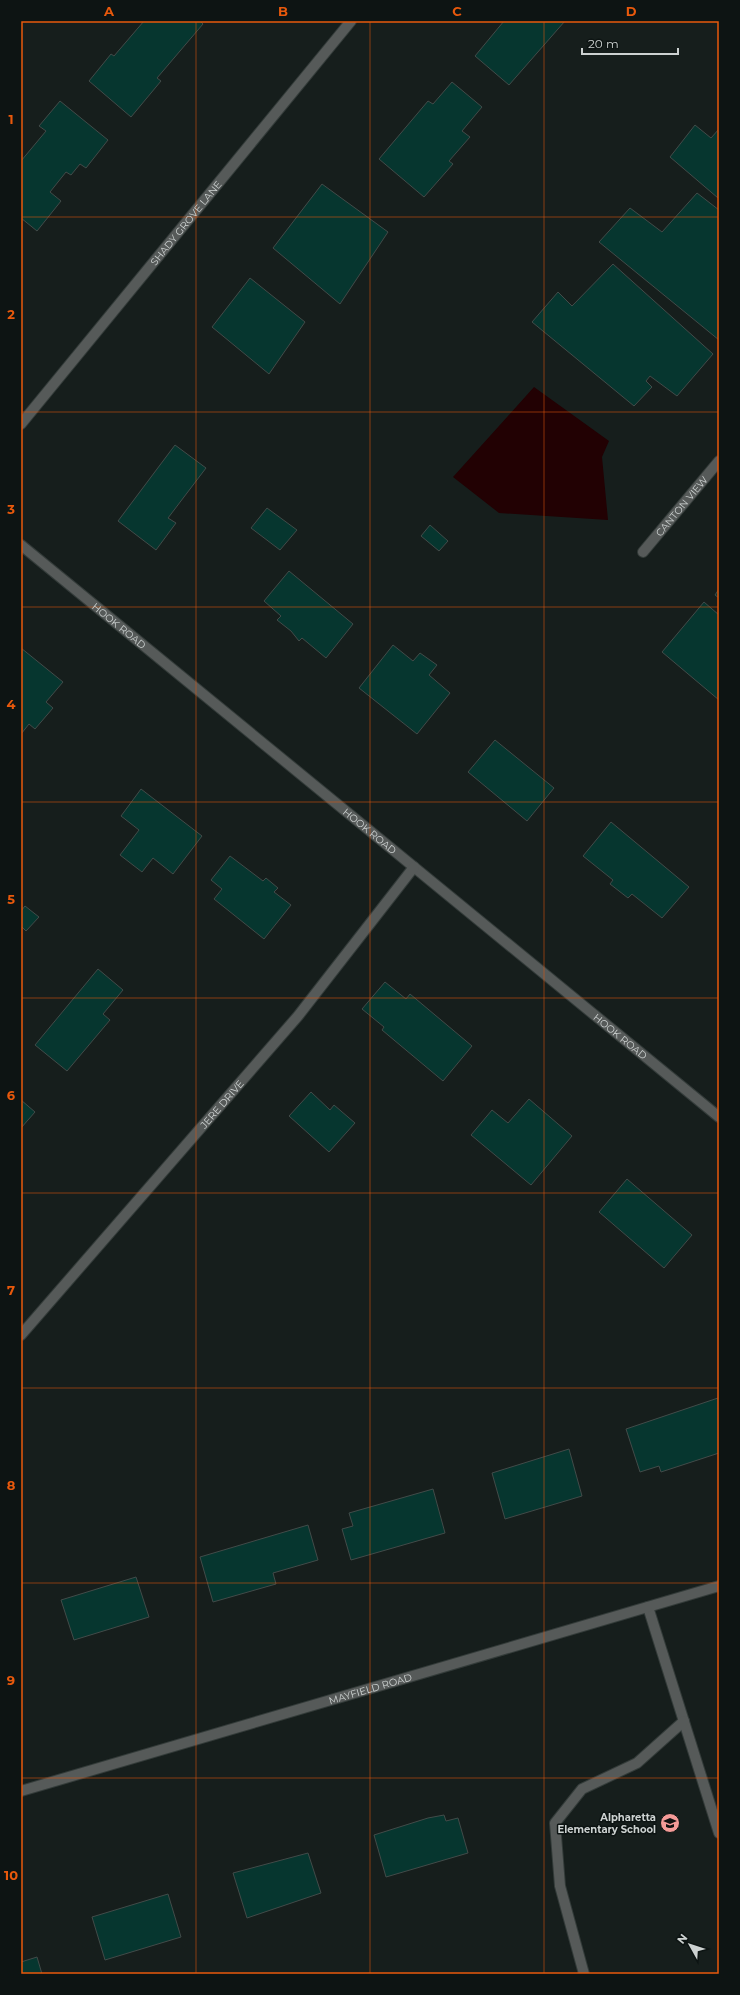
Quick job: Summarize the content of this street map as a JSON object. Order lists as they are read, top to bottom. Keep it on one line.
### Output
{"streets":{"street":["SHADY GROVE LANE","CANTON VIEW","HOOK ROAD","JERE DRIVE","MAYFIELD ROAD"]},"crossings":[["HOOK ROAD","JERE DRIVE"]],"places":{"school or university":["Alpharetta Elementary School"]},"scale_bar":"20 m","north":"top left","grid":{"columns":["A","B","C","D"],"rows":["1","2","3","4","5","6","7","8","9","10"]}}
